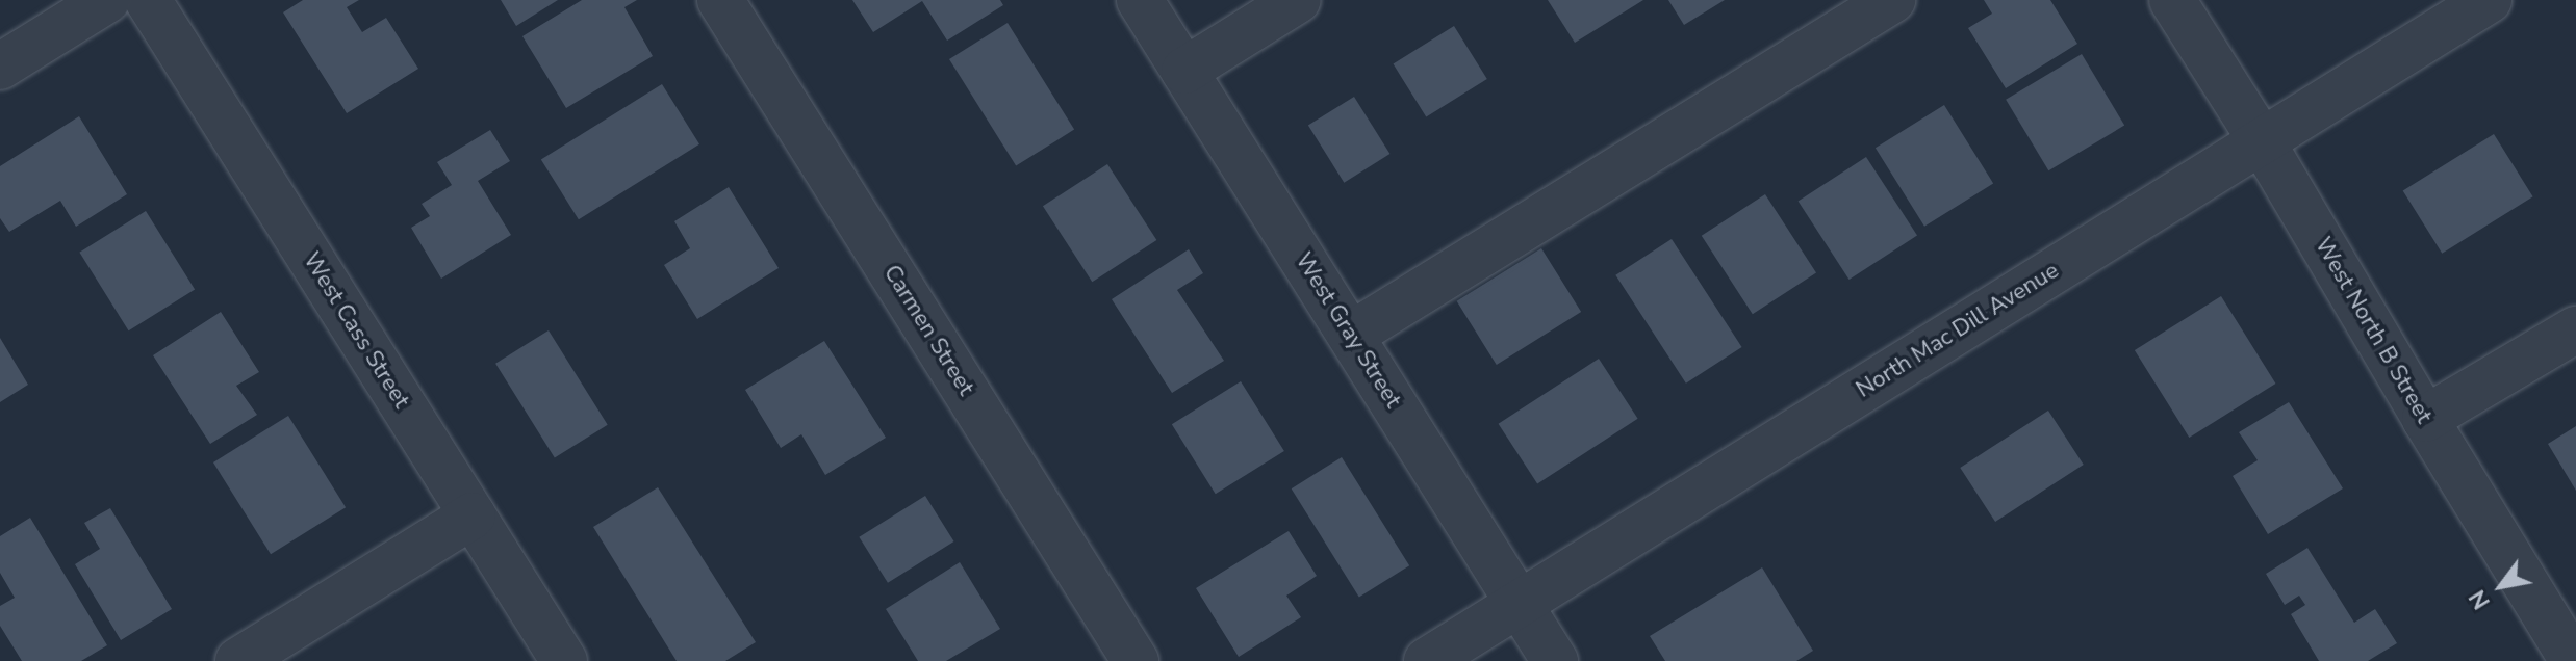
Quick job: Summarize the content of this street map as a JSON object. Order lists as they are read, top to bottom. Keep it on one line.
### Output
{"streets":{"street":["West Cass Street","Carmen Street","West Gray Street","North Mac Dill Avenue","West North B Street"]},"crossings":[["West Gray Street","North Mac Dill Avenue"],["North Mac Dill Avenue","West North B Street"]],"north":"bottom left"}
